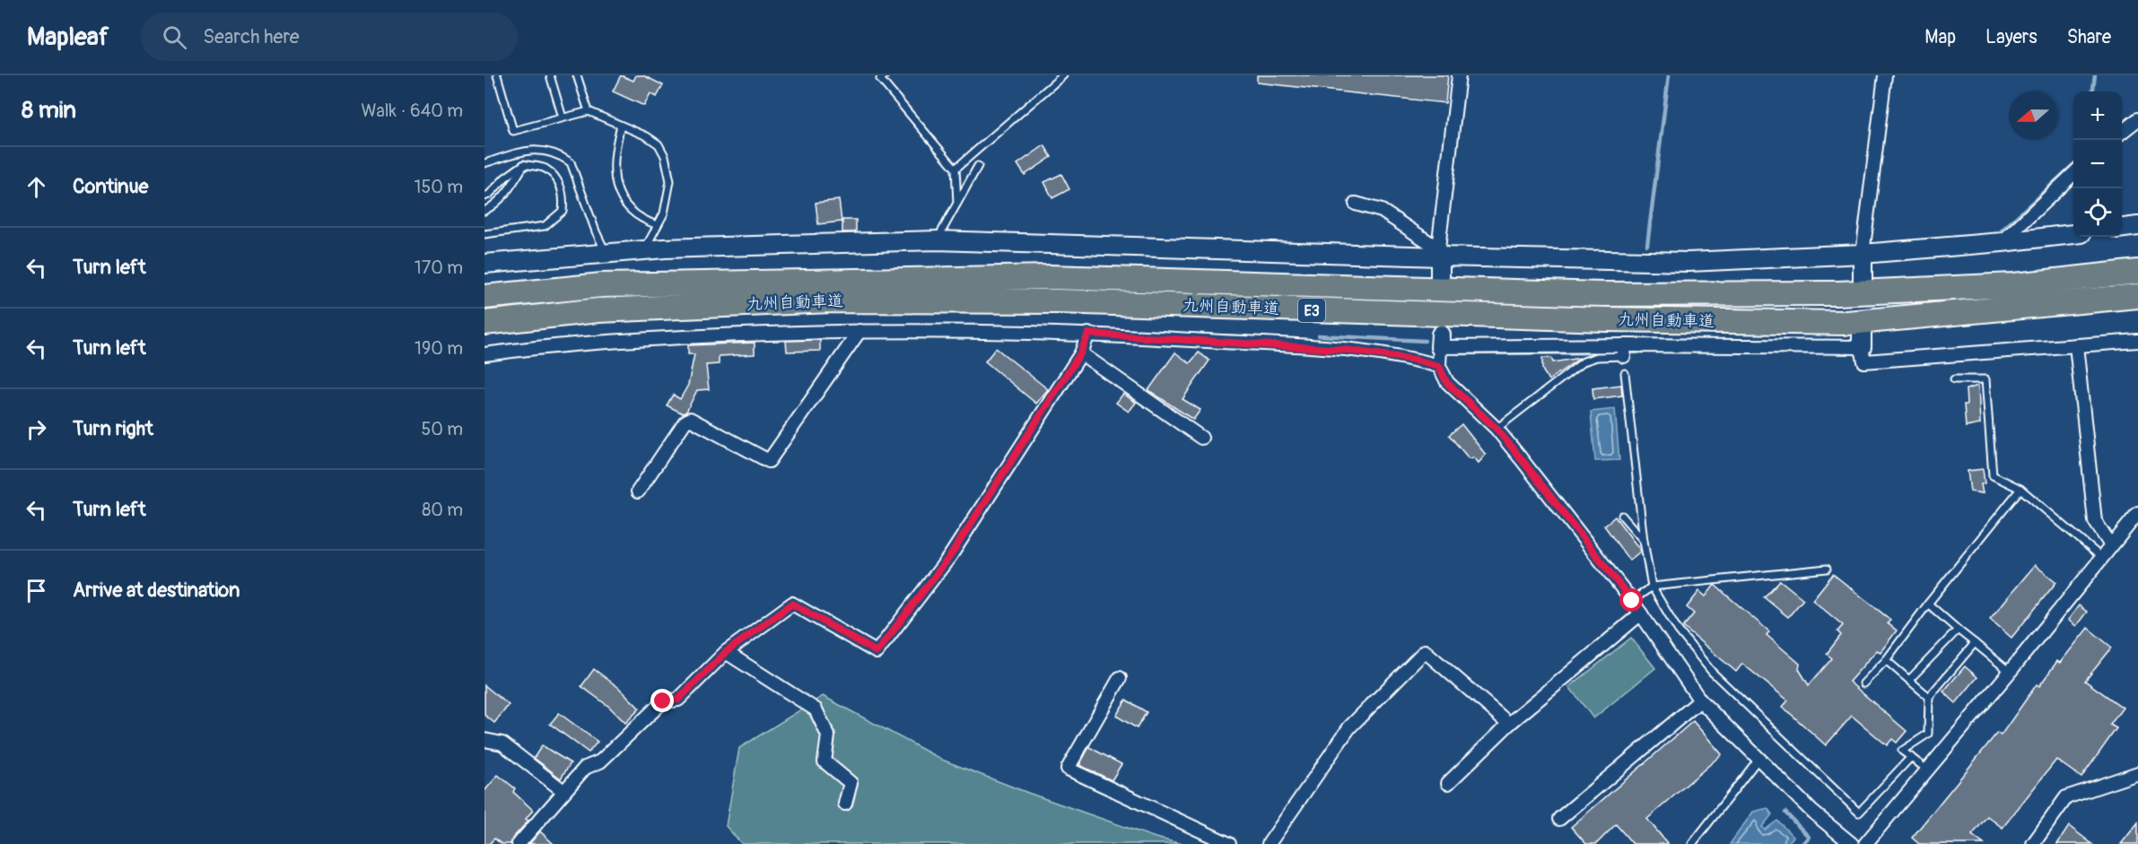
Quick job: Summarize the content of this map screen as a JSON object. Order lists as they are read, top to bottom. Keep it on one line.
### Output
{"streets":{"highway":["九州自動車道","E3"]},"north":"left","page":{"header":"Mapleaf","search":"Search here","nav":["Map","Layers","Share"],"heading":["8 min","Walk · 640 m"],"map_buttons":["+","−"],"list":[["Continue","150 m"],["Turn left","170 m"],["Turn left","190 m"],["Turn right","50 m"],["Turn left","80 m"],"Arrive at destination"]}}
